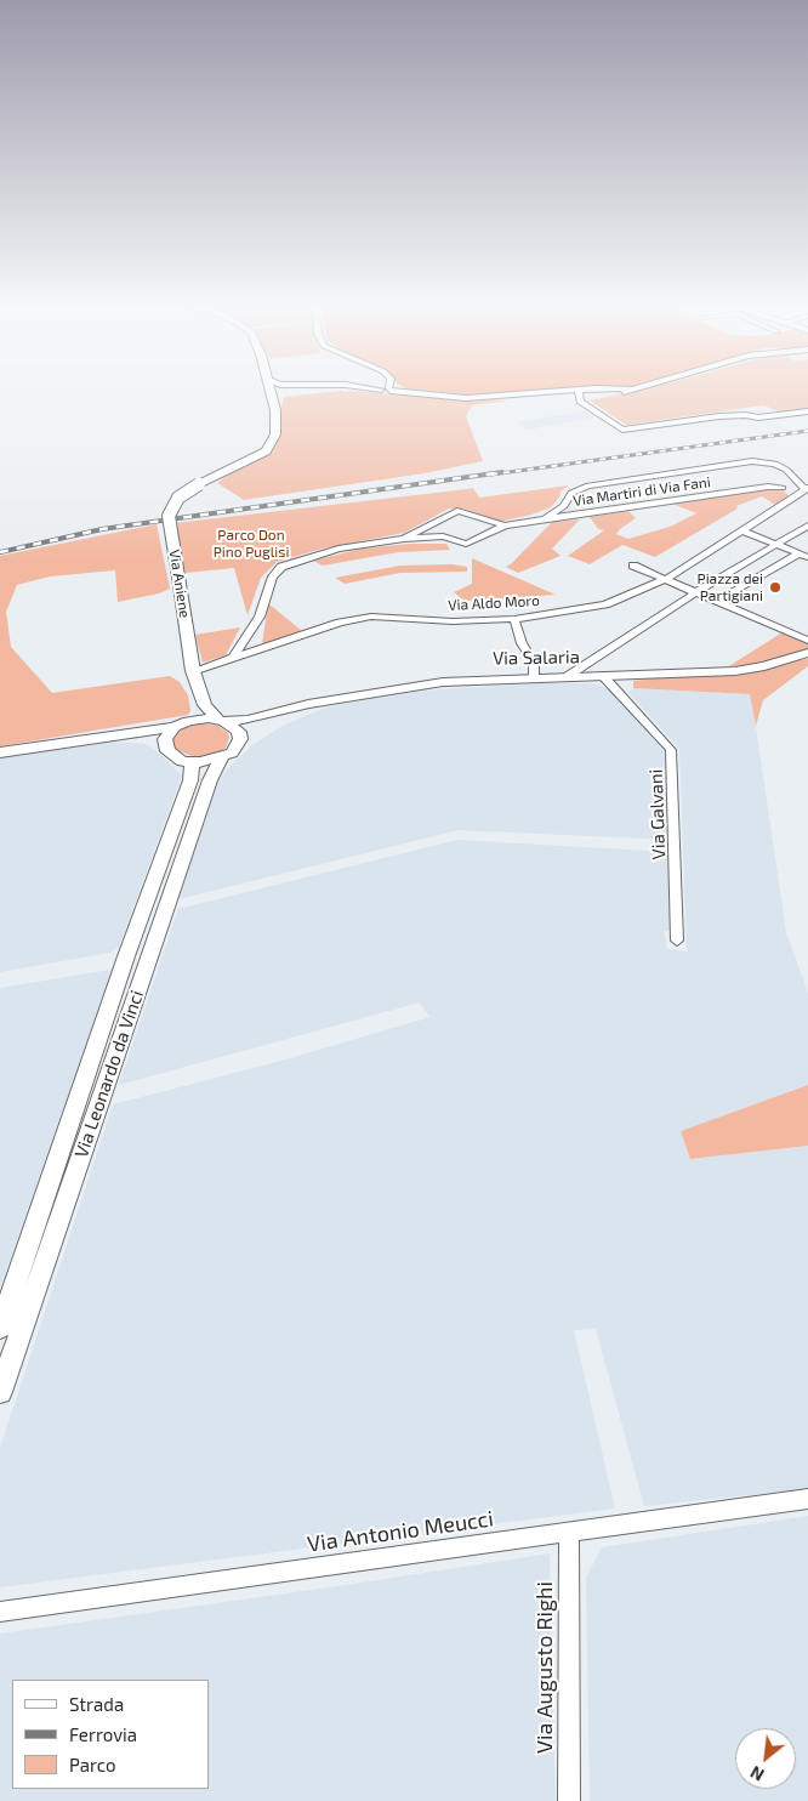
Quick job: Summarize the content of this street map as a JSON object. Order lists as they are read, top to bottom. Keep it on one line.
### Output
{"streets":{"main road":["Via Aniene","Via Salaria","Via Leonardo da Vinci"],"street":["Via Martiri di Via Fani","Via Aldo Moro","Via Galvani","Via Antonio Meucci","Via Augusto Righi"]},"crossings":[["Via Martiri di Via Fani","Via Aldo Moro"],["Via Aniene","Via Aldo Moro"],["Via Aniene","Via Salaria"],["Via Salaria","Via Galvani"],["Via Salaria","Via Leonardo da Vinci"],["Via Antonio Meucci","Via Augusto Righi"]],"parks":["Parco Don Pino Puglisi"],"places":["Piazza dei Partigiani"],"legend":["Strada","Ferrovia","Parco"],"north":"bottom left"}
